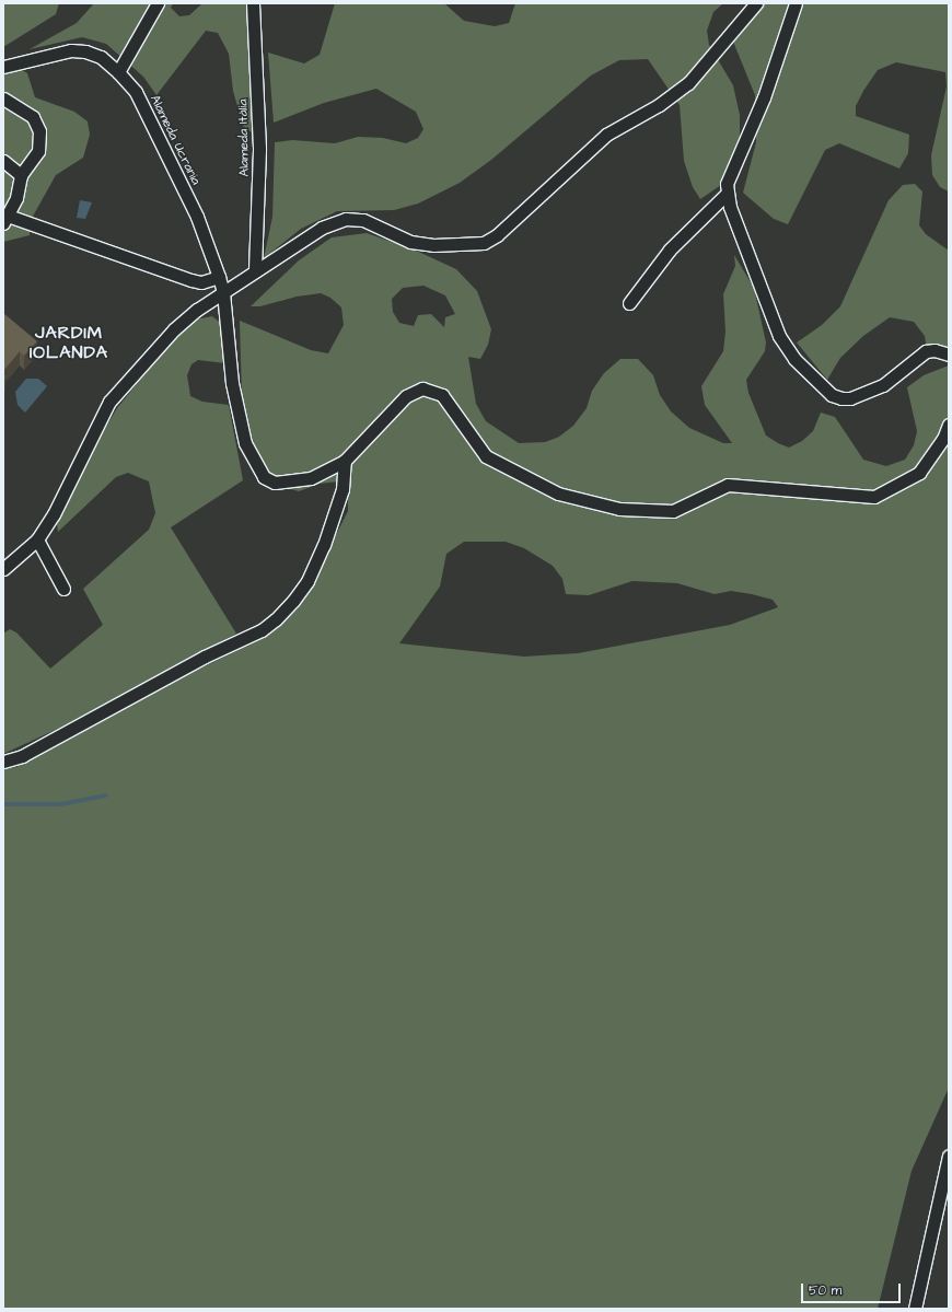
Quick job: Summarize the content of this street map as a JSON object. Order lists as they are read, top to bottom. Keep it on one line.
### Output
{"streets":{"street":["Alameda Itália","Alameda Ucrania"]},"districts":["JARDIM IOLANDA"],"scale_bar":"50 m"}
